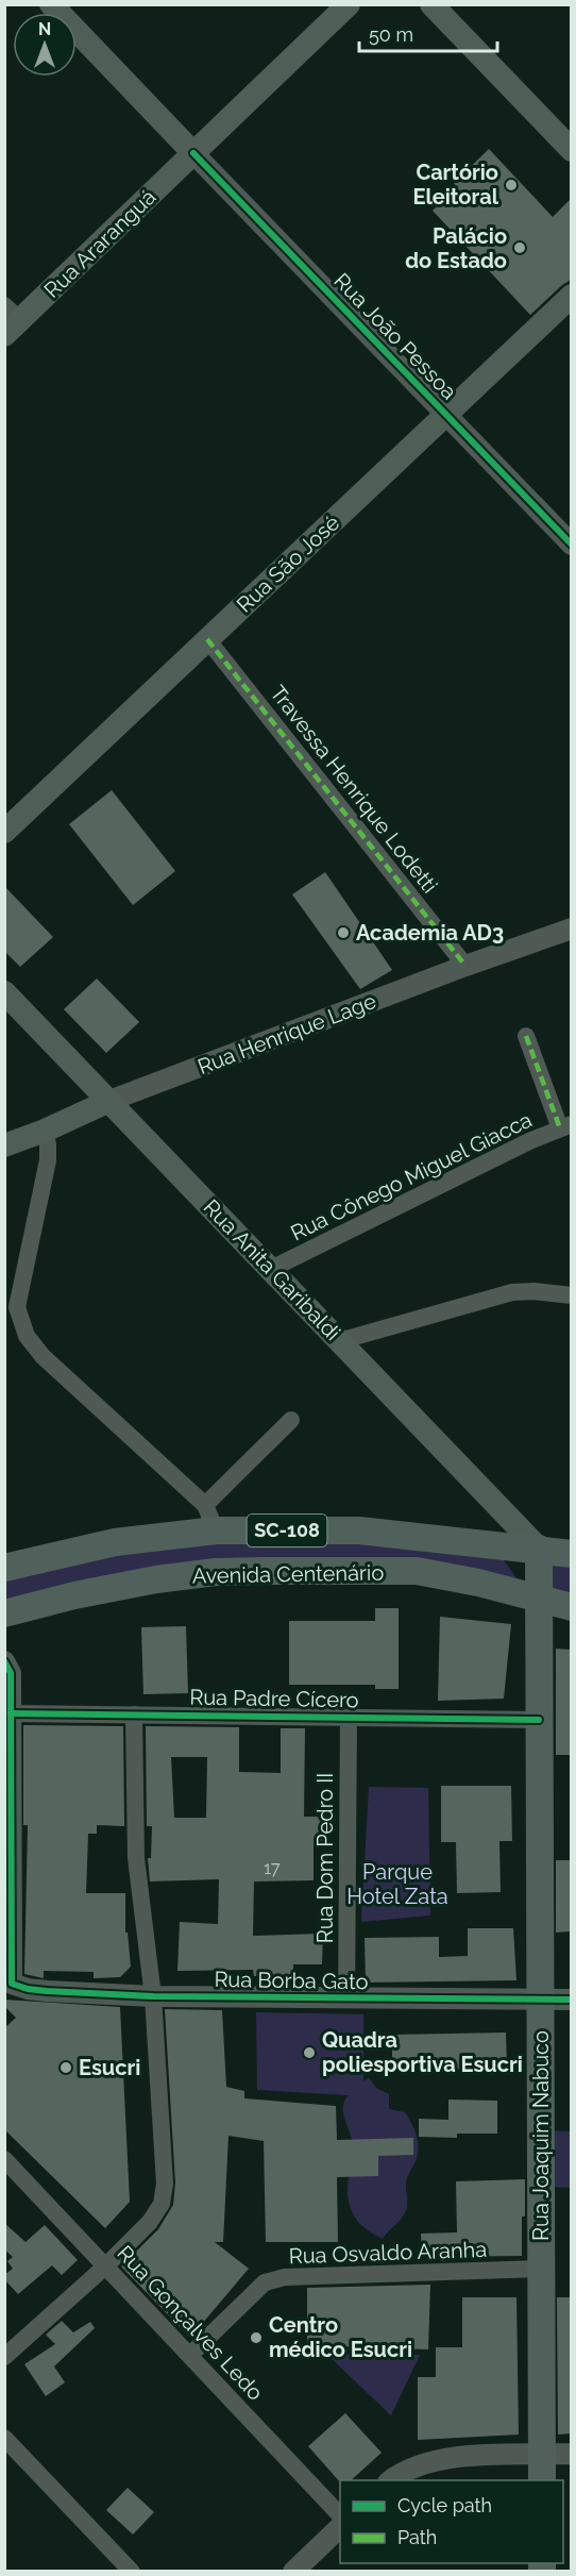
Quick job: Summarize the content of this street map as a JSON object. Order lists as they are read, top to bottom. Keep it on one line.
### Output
{"streets":{"main road":["Rua Araranguá","Rua João Pessoa","Rua São José","Rua Henrique Lage","Rua Anita Garibaldi","SC-108","Avenida Centenário","Rua Joaquim Nabuco"],"street":["Travessa Henrique Lodetti","Rua Cônego Miguel Giacca","Rua Padre Cícero","Rua Dom Pedro II","Rua Borba Gato","Rua Osvaldo Aranha","Rua Gonçalves Ledo"]},"crossings":[["Rua Araranguá","Rua João Pessoa"],["Rua João Pessoa","Rua São José"],["Rua São José","Travessa Henrique Lodetti"],["Travessa Henrique Lodetti","Rua Henrique Lage"],["Rua Henrique Lage","Rua Anita Garibaldi"],["Rua Cônego Miguel Giacca","Rua Anita Garibaldi"],["Rua Anita Garibaldi","Avenida Centenário"],["Rua Anita Garibaldi","Rua Joaquim Nabuco"],["Avenida Centenário","Rua Joaquim Nabuco"],["Rua Padre Cícero","Rua Dom Pedro II"],["Rua Padre Cícero","Rua Borba Gato"],["Rua Padre Cícero","Rua Joaquim Nabuco"],["Rua Dom Pedro II","Rua Borba Gato"],["Rua Borba Gato","Rua Joaquim Nabuco"],["Rua Joaquim Nabuco","Rua Osvaldo Aranha"],["Rua Osvaldo Aranha","Rua Gonçalves Ledo"]],"parks":["Parque Hotel Zata"],"places":["Cartório Eleitoral","Palácio do Estado","Academia AD3","Quadra poliesportiva Esucri","Esucri","Centro médico Esucri"],"house_numbers":["17"],"legend":["Cycle path","Path"],"scale_bar":"50 m","north":"top"}
